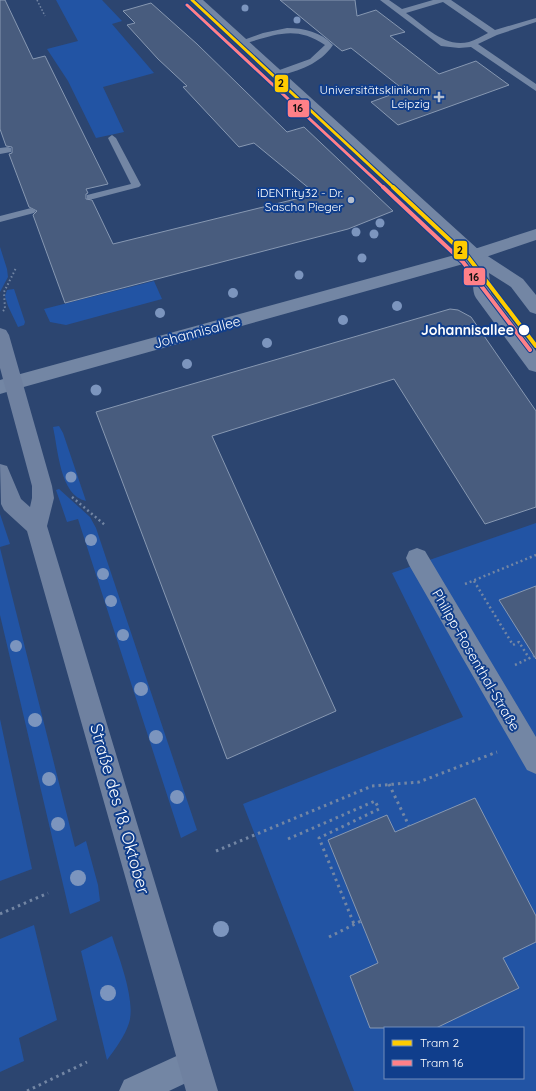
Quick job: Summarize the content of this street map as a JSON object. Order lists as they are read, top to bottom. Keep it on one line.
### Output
{"streets":{"main road":["Straße des 18. Oktober"],"street":["Johannisallee","Philipp-Rosenthal-Straße"]},"places":{"health":["Universitätsklinikum Leipzig"],"other":["iDENTity32 - Dr. Sascha Pieger","Johannisallee"]},"lines":["tram line 2","tram line 16"],"legend":["Tram 2","Tram 16"]}
